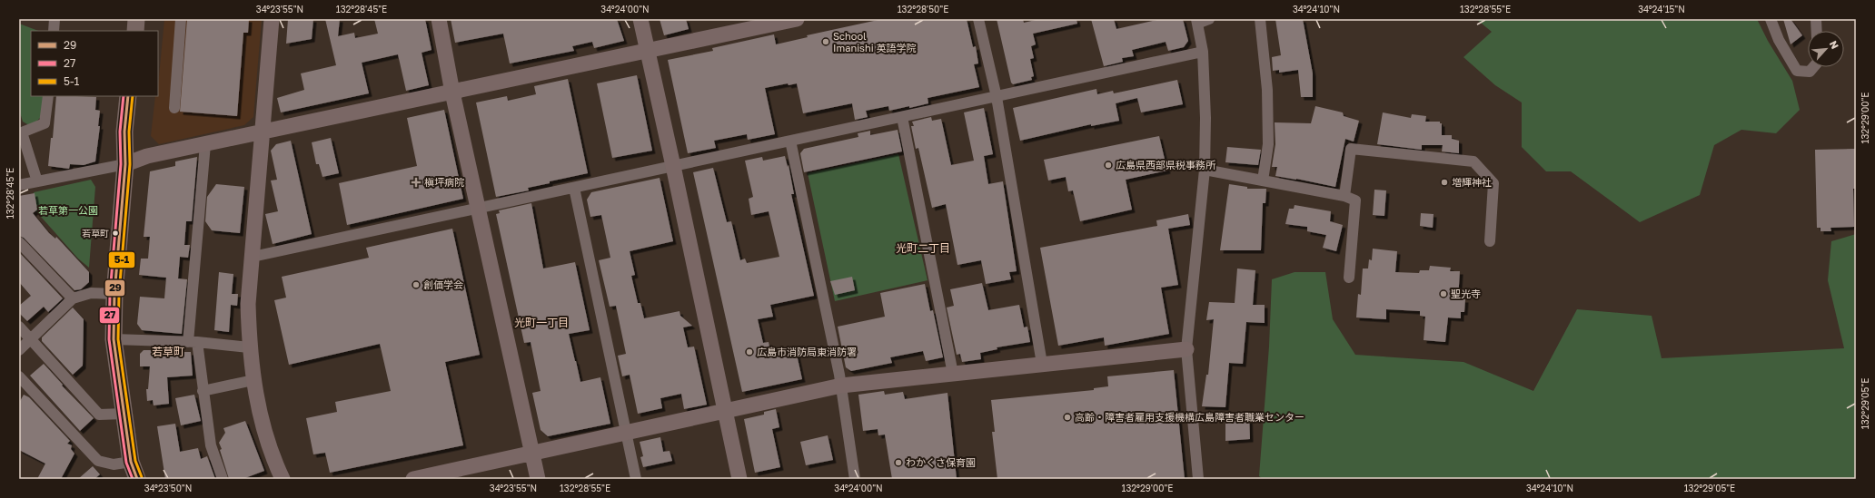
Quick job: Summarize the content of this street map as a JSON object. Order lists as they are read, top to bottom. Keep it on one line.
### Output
{"districts":["光町二丁目","光町一丁目","若草町"],"parks":["若草第一公園"],"places":{"other":["School Imanishi 英語学院","広島県西部県税事務所","増輝神社","若草町","創価学会","聖光寺","広島市消防局東消防署","高齢・障害者雇用支援機構広島障害者職業センター","わかくさ保育園"],"health":["槇坪病院"]},"lines":["transit line 29","transit line 27","transit line 5-1"],"legend":["29","27","5-1"],"north":"top right","coordinates":["34°23'55\"N","132°28'45\"E","34°24'00\"N","132°28'50\"E","34°24'10\"N","132°28'55\"E","34°24'15\"N","132°29'00\"E","132°29'05\"E","34°23'50\"N"]}
